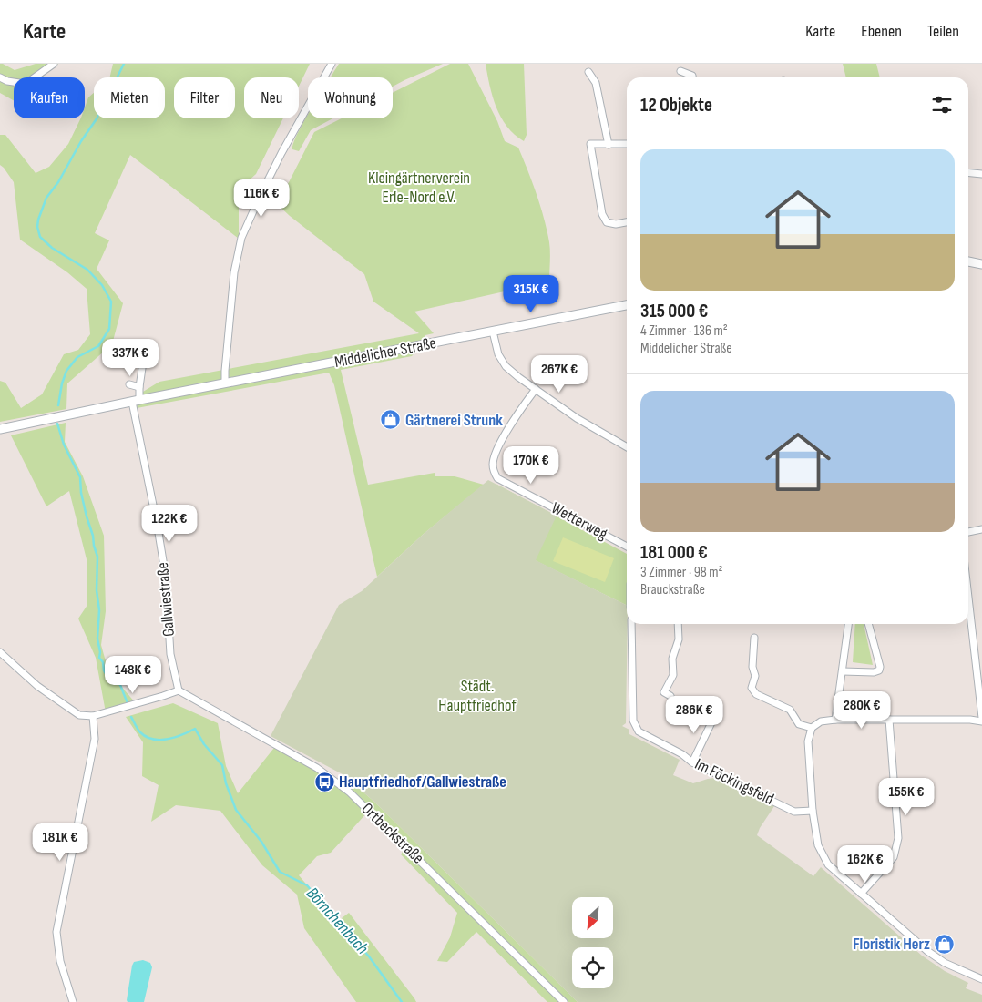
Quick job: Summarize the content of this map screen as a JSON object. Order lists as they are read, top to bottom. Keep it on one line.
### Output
{"streets":{"street":["Middelicher Straße","Wetterweg","Gallwiestraße","Im Föckingsfeld","Ortbeckstraße"]},"crossings":[["Middelicher Straße","Gallwiestraße"],["Gallwiestraße","Ortbeckstraße"]],"water":["Börnchenbach"],"parks":["Kleingärtnerverein Erle-Nord e.V.","Städt. Hauptfriedhof"],"places":{"shop":["Gärtnerei Strunk","Floristik Herz"],"bus stop":["Hauptfriedhof/Gallwiestraße"]},"north":"bottom left","page":{"header":"Karte","nav":["Karte","Ebenen","Teilen"],"chip":["Kaufen","Mieten","Filter","Neu","Wohnung"],"heading":"12 Objekte","list":[{"name":"315 000 €","note":"4 Zimmer · 136 m² · Middelicher Straße"},{"name":"181 000 €","note":"3 Zimmer · 98 m² · Brauckstraße"}],"price":["116K €","315K €","337K €","267K €","170K €","122K €","148K €","280K €","286K €","155K €","181K €","162K €"]}}
